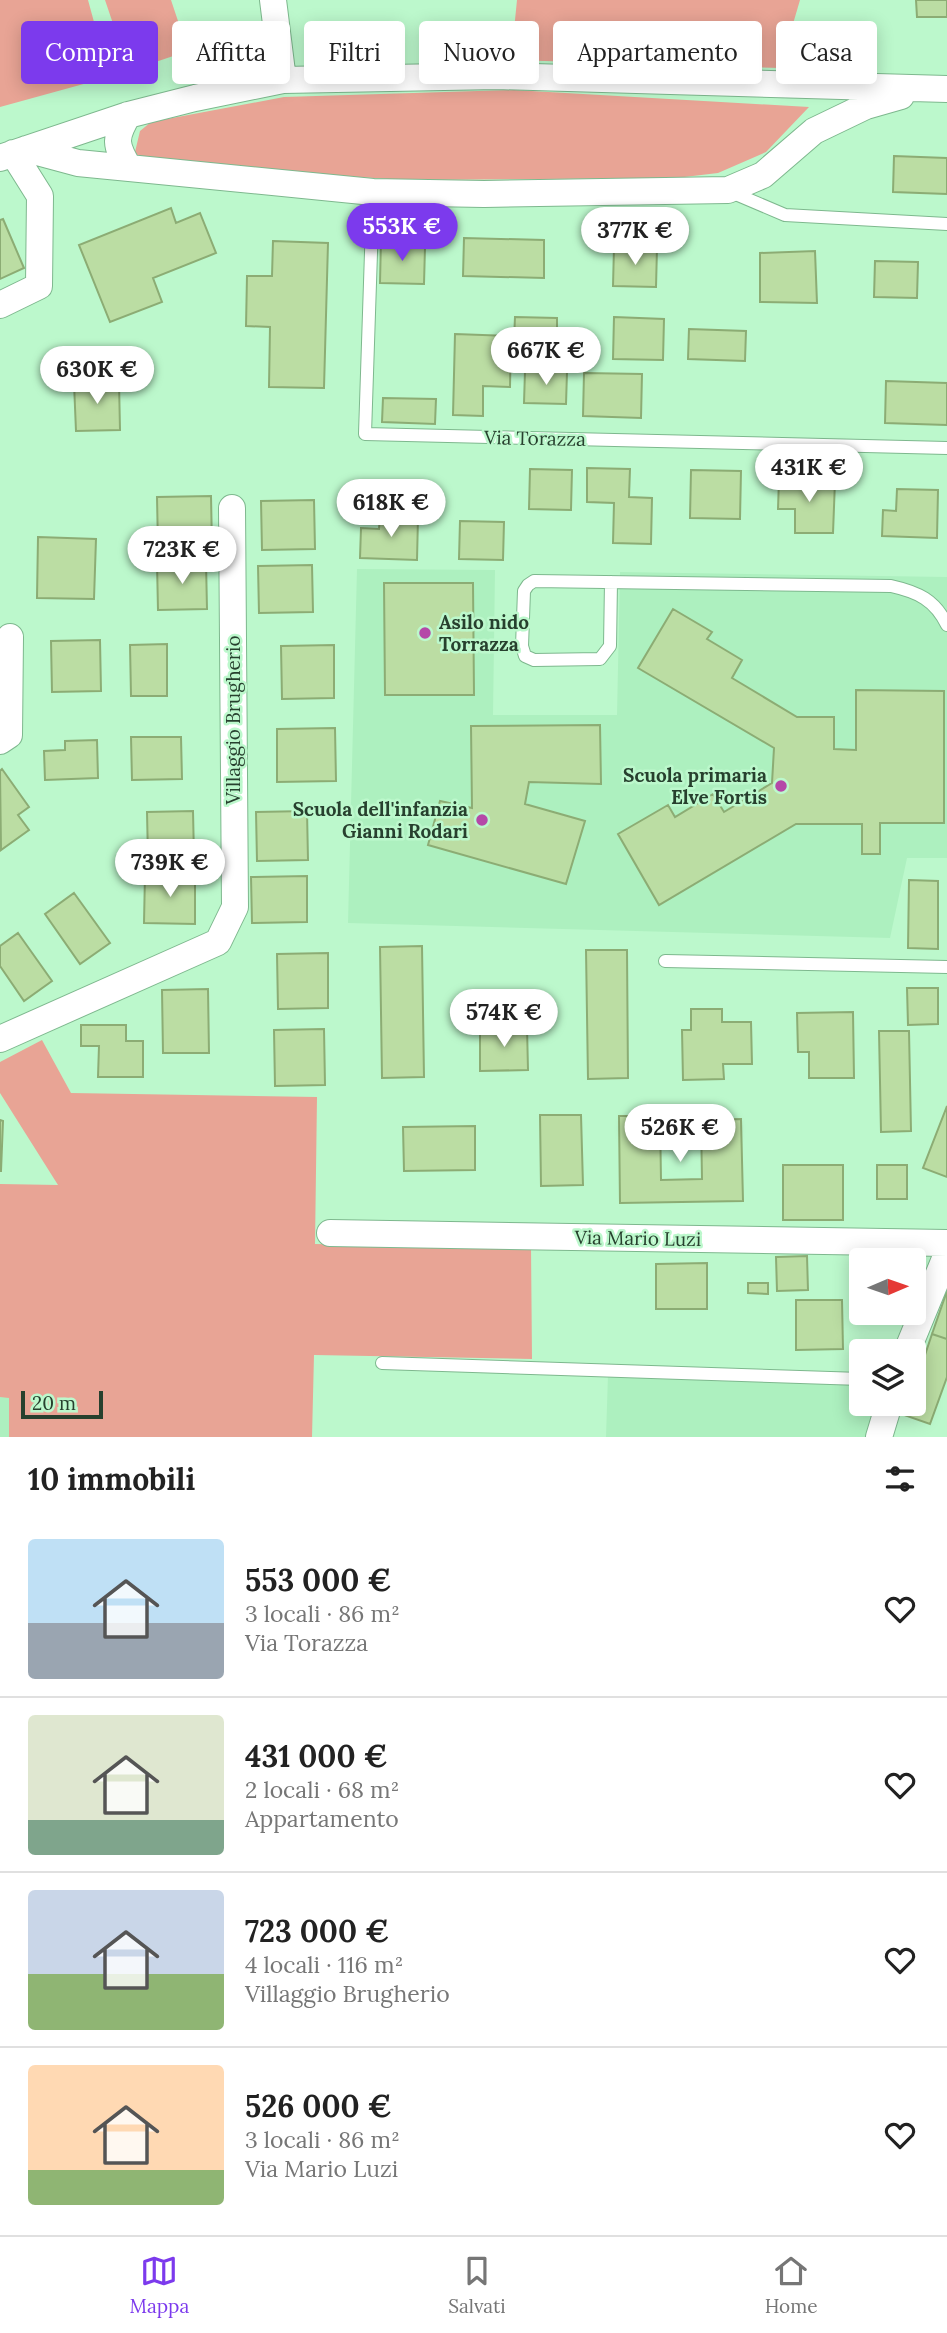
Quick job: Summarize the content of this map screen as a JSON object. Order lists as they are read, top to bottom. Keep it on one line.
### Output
{"streets":{"street":["Villaggio Brugherio","Via Mario Luzi"],"lane":["Via Torazza"]},"places":["Asilo nido Torrazza","Scuola primaria Elve Fortis","Scuola dell'infanzia Gianni Rodari"],"scale_bar":"20 m","north":"right","page":{"chip":["Compra","Affitta","Filtri","Nuovo","Appartamento","Casa"],"price":["553K €","377K €","667K €","630K €","431K €","618K €","723K €","739K €","574K €","526K €"],"scale":"20 m","heading":"10 immobili","list":[{"name":"553 000 €","note":"3 locali · 86 m² · Via Torazza"},{"name":"431 000 €","note":"2 locali · 68 m² · Appartamento"},{"name":"723 000 €","note":"4 locali · 116 m² · Villaggio Brugherio"},{"name":"526 000 €","note":"3 locali · 86 m² · Via Mario Luzi"}],"tabs":["Mappa","Salvati","Home"]}}
